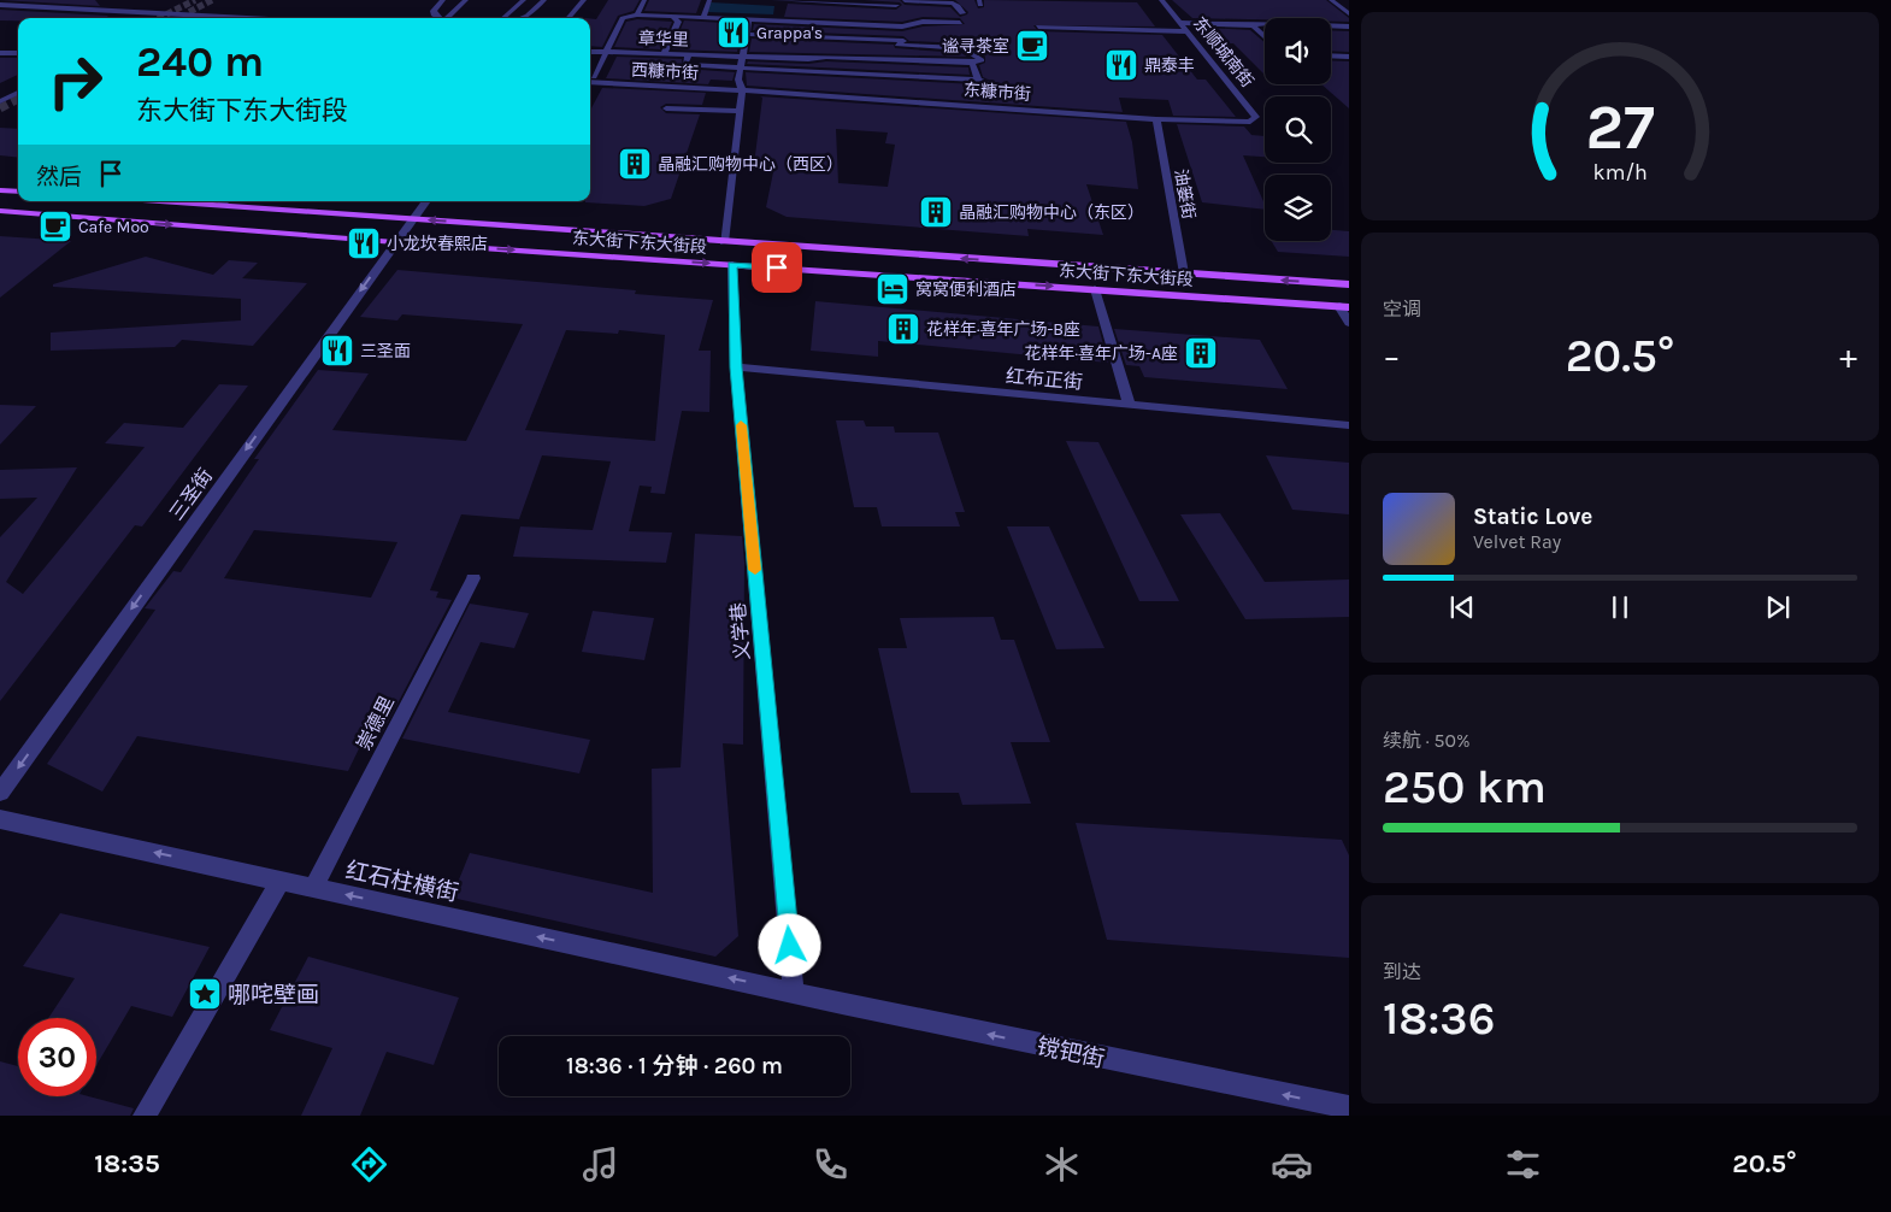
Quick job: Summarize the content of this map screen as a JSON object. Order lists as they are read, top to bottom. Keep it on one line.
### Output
{"streets":{"main road":["东大街下东大街段"],"street":["章华里","东顺城南街","西糠市街","东糠市街","油篓街","红布正街","三圣街","义学巷","崇德里","红石柱横街","镋钯街"]},"crossings":[["东顺城南街","东糠市街"],["西糠市街","东糠市街"],["东糠市街","油篓街"],["油篓街","东大街下东大街段"],["东大街下东大街段","三圣街"],["东大街下东大街段","义学巷"],["红布正街","义学巷"],["义学巷","红石柱横街"],["义学巷","镋钯街"],["崇德里","红石柱横街"],["红石柱横街","镋钯街"]],"one_way":["三圣街","红石柱横街","镋钯街"],"places":{"restaurant":["Grappa's","鼎泰丰","小龙坎春熙店","三圣面"],"cafe":["谧寻茶室","Cafe Moo"],"building":["晶融汇购物中心（西区）","晶融汇购物中心（东区）","花样年·喜年广场-B座","花样年·喜年广场-A座"],"hotel":["窝窝便利酒店"],"place":["哪咤壁画"]},"page":{"turn":["240 m","东大街下东大街段"],"then":"然后","tile":["空调",["续航 · 50%","250 km"],["到达","18:36"]],"heat":["−","20.5°","+"],"song":["Static Love","Velvet Ray"],"limit":"30","trip":"18:36 · 1 分钟 · 260 m","tabs":["18:35","20.5°"],"gauge":["27","km/h"]}}
